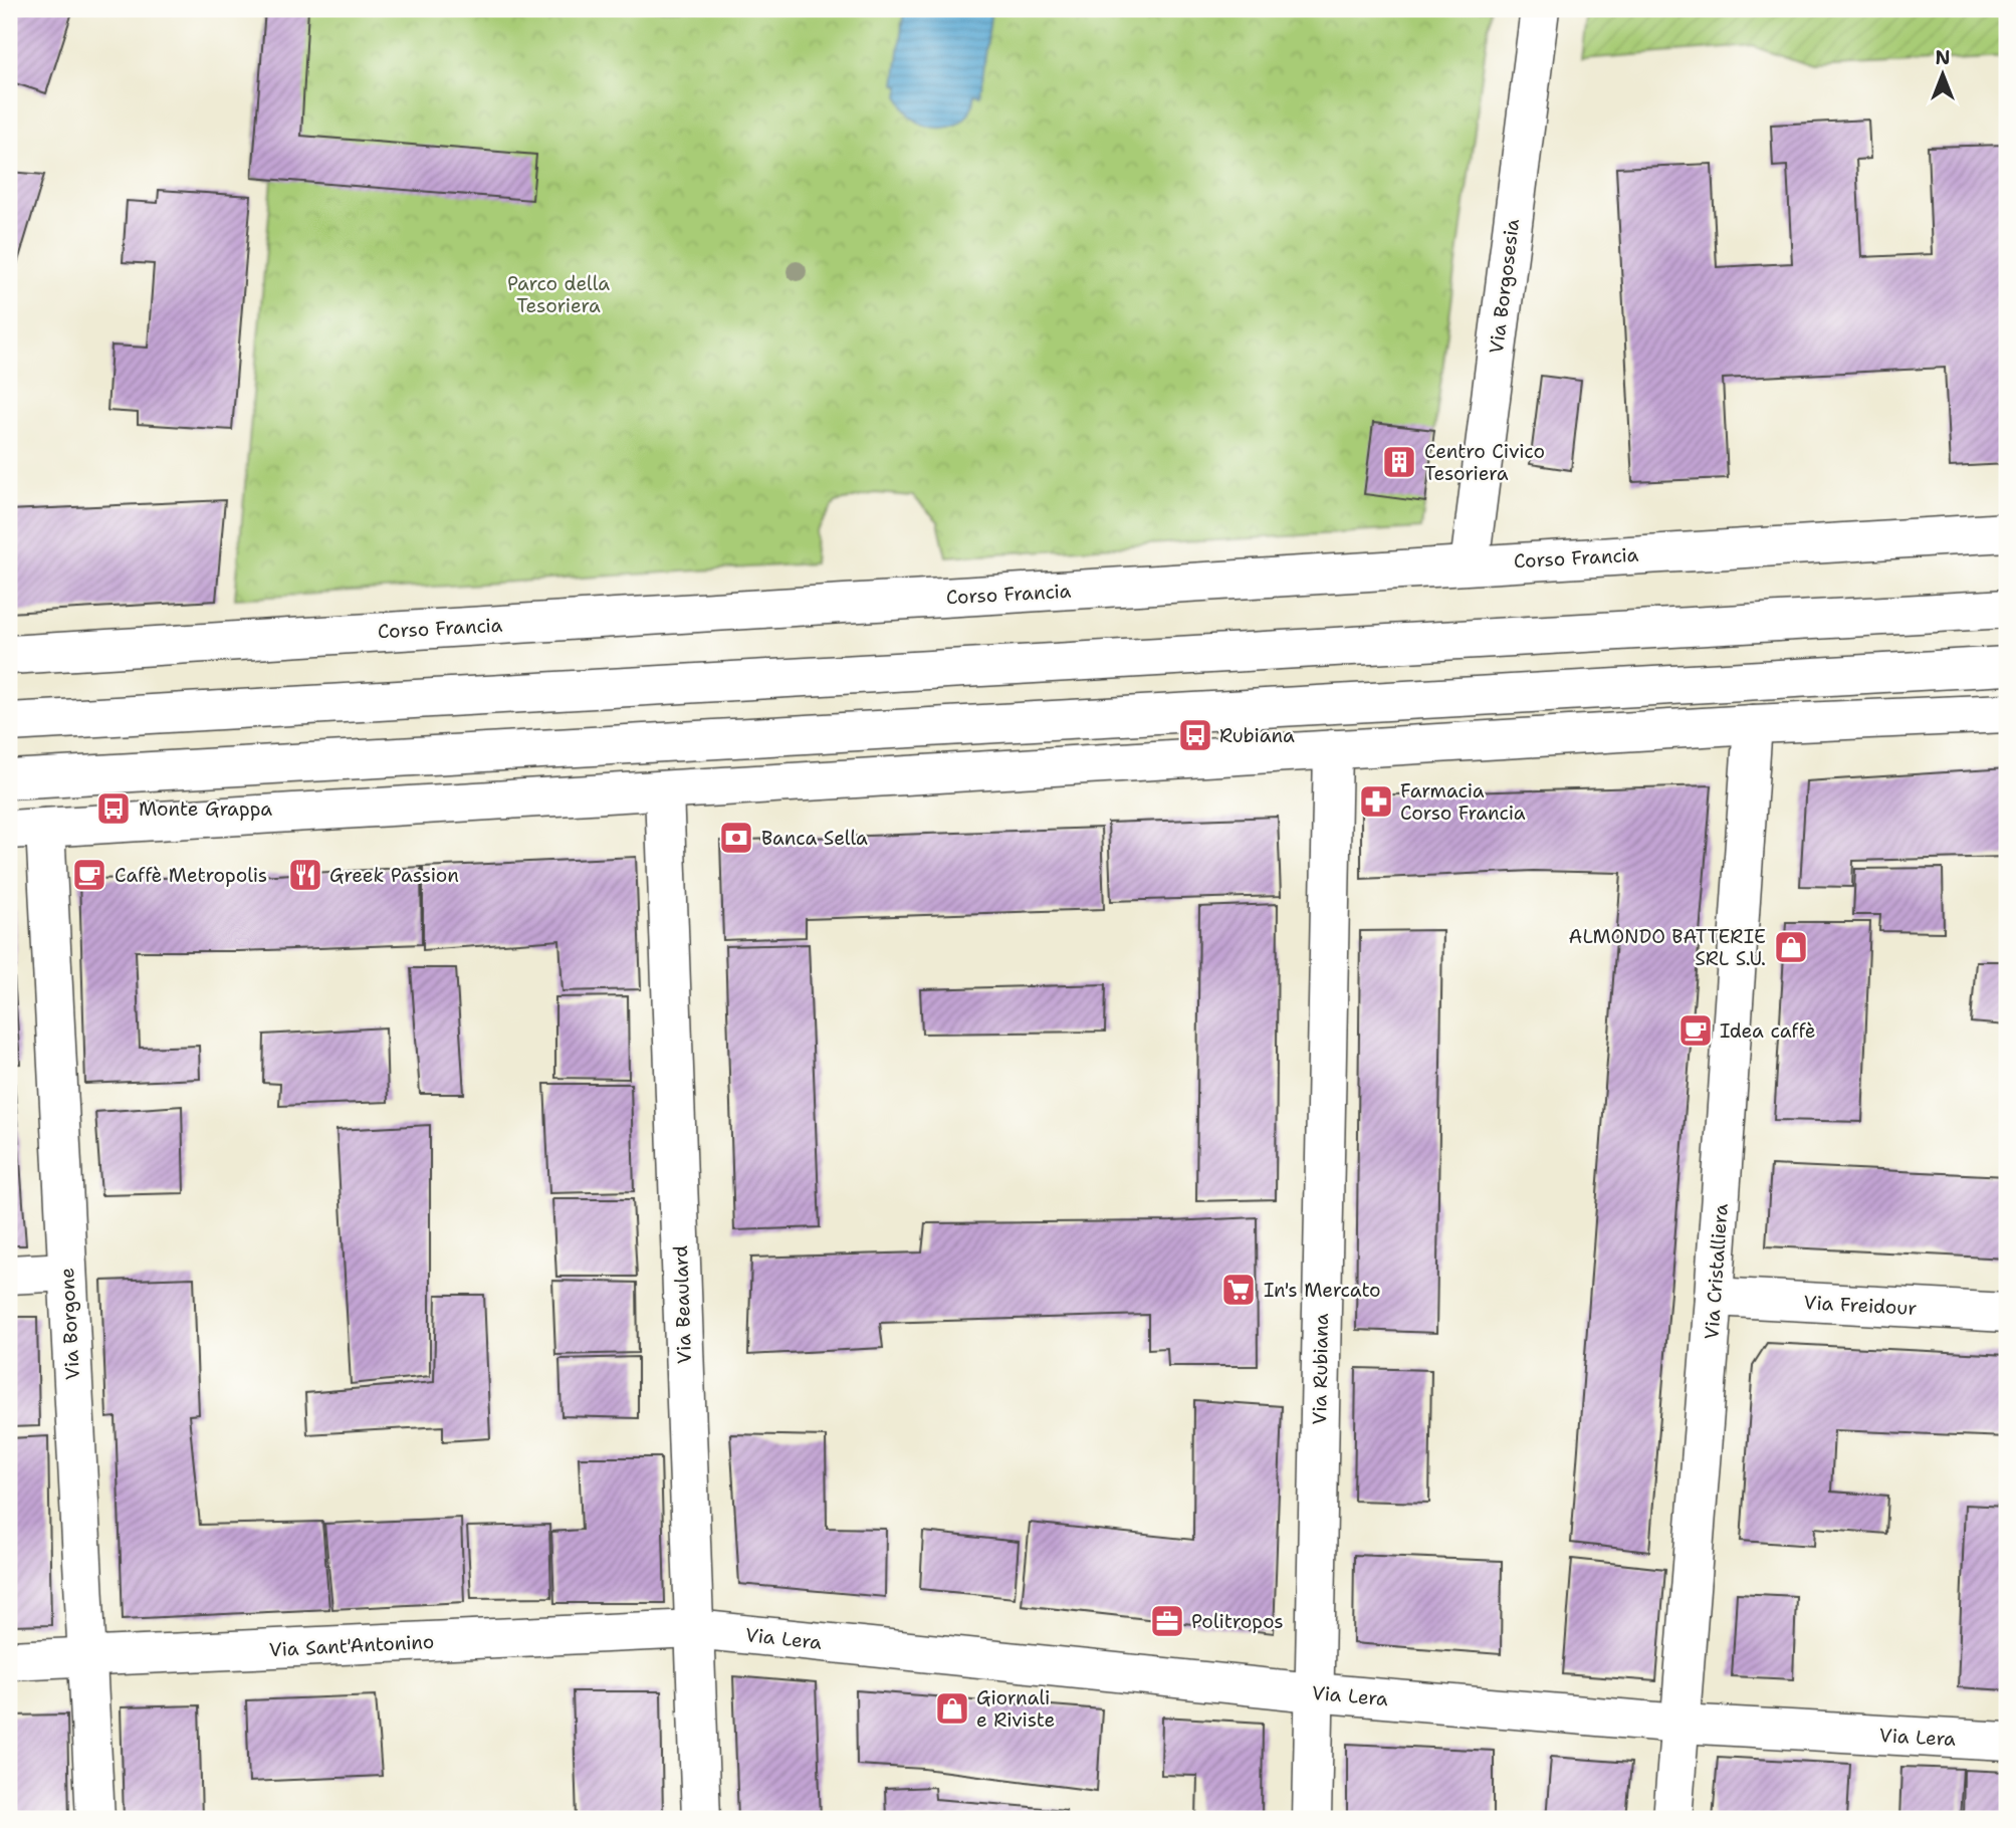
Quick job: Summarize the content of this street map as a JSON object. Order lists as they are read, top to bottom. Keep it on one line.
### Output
{"streets":{"street":["Via Borgosesia","Corso Francia","Via Cristalliera","Via Beaulard","Via Freidour","Via Borgone","Via Rubiana","Via Lera","Via Sant'Antonino"]},"crossings":[["Via Borgosesia","Corso Francia"],["Via Cristalliera","Via Freidour"],["Via Cristalliera","Via Lera"],["Via Beaulard","Via Lera"],["Via Beaulard","Via Sant'Antonino"],["Via Borgone","Via Sant'Antonino"],["Via Rubiana","Via Lera"],["Via Lera","Via Sant'Antonino"]],"parks":["Parco della Tesoriera"],"places":{"building":["Centro Civico Tesoriera"],"bus stop":["Rubiana","Monte Grappa"],"pharmacy":["Farmacia Corso Francia"],"bank":["Banca Sella"],"cafe":["Caffè Metropolis","Idea caffè"],"restaurant":["Greek Passion"],"shop":["ALMONDO BATTERIE SRL S.U.","Giornali e Riviste"],"supermarket":["In's Mercato"],"office":["Politropos"]},"north":"top"}
